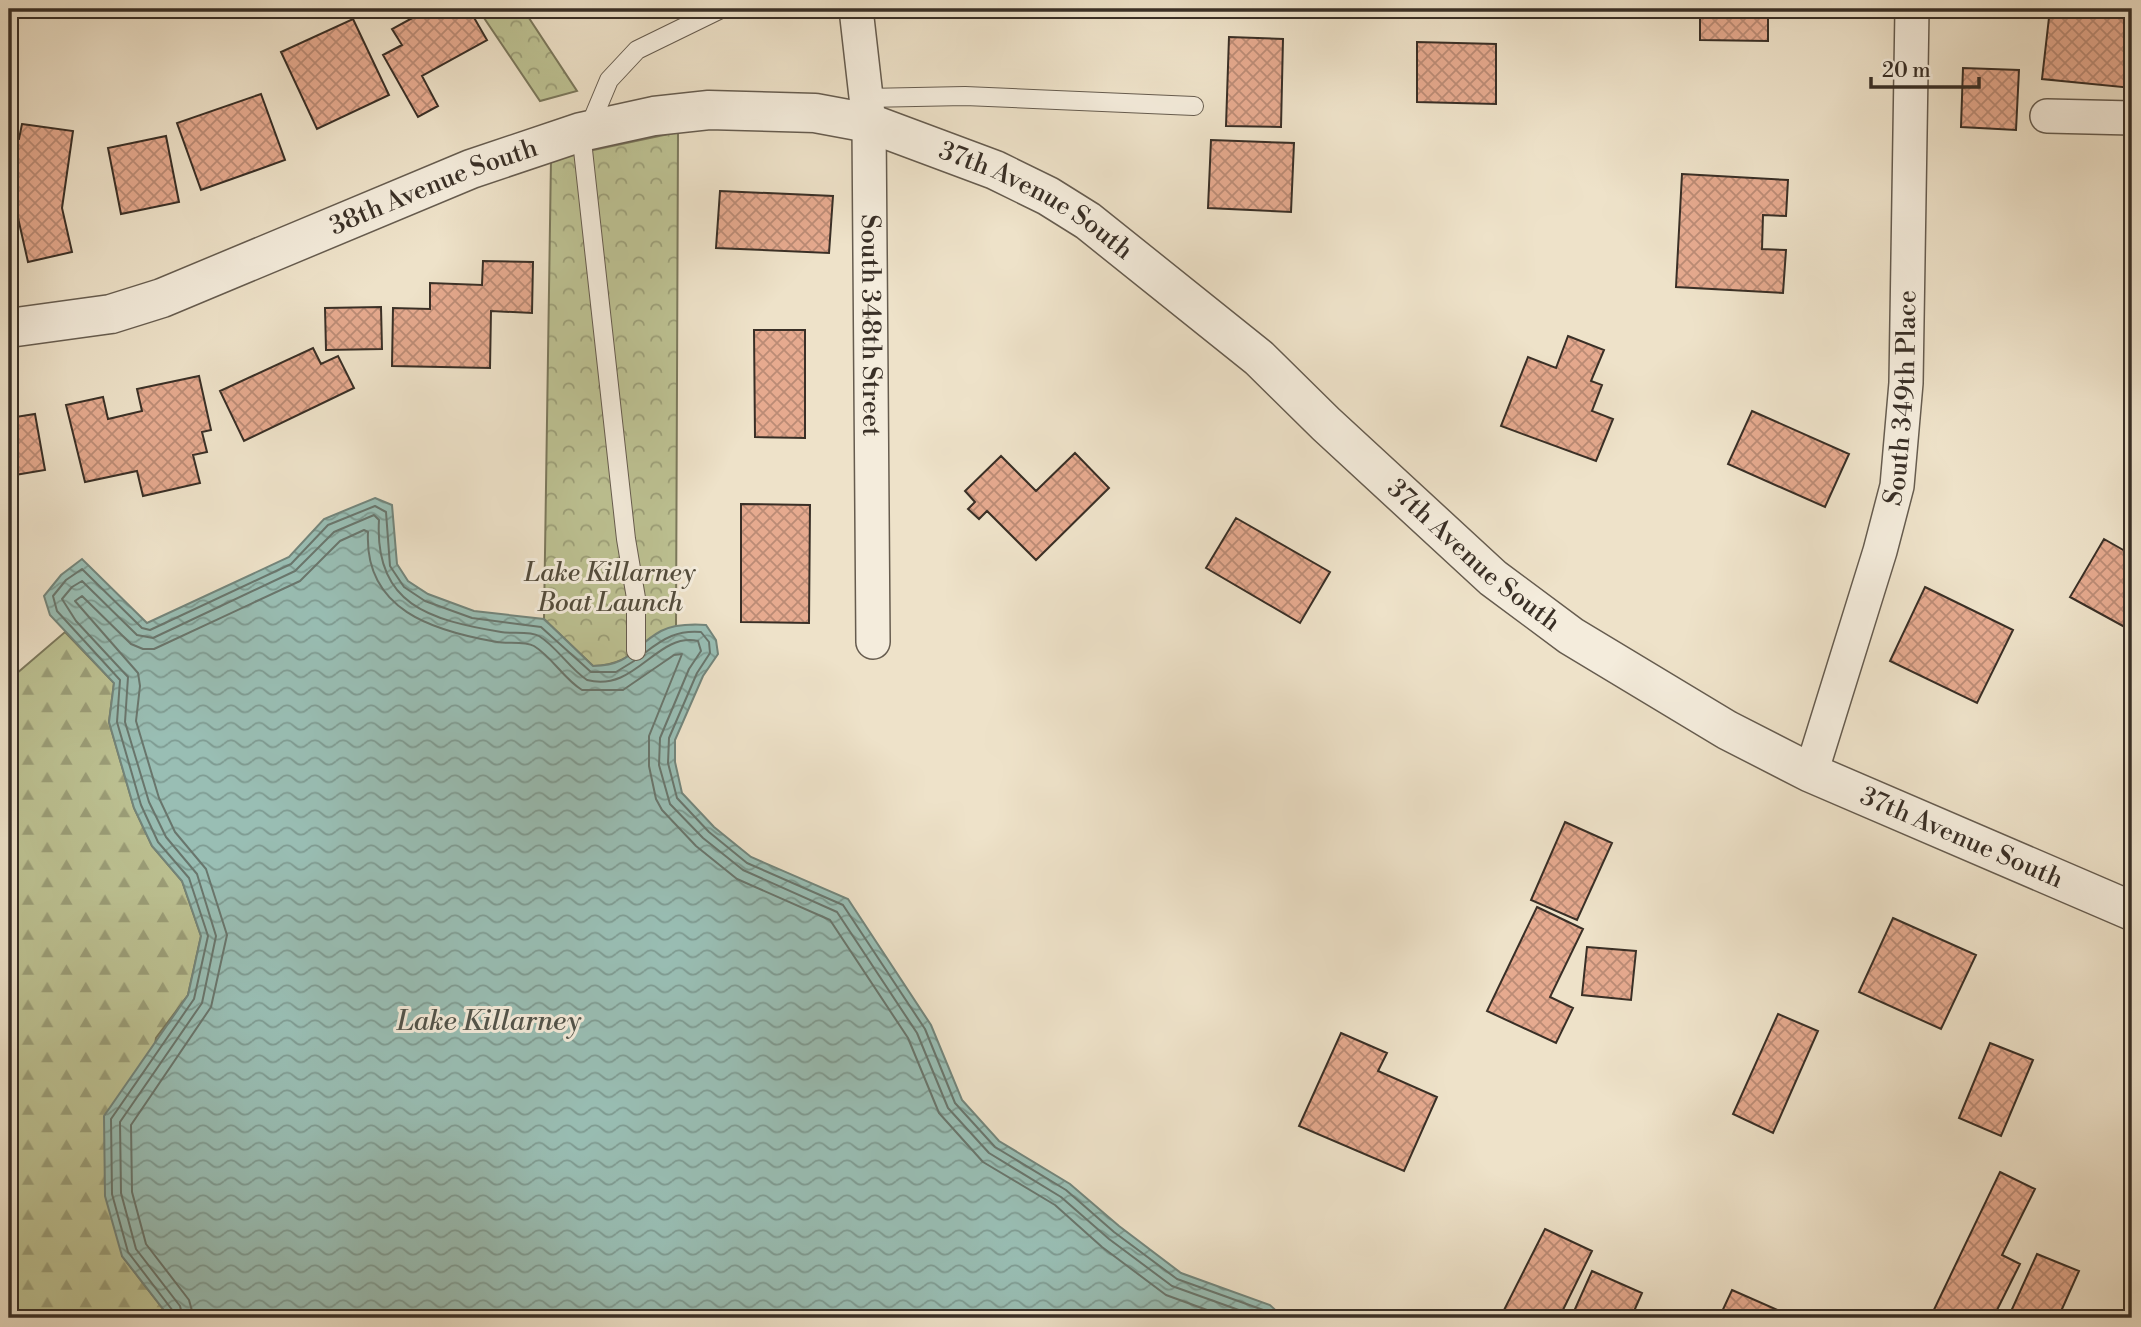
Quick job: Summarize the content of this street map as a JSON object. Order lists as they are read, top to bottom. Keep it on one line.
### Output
{"streets":{"street":["38th Avenue South","37th Avenue South","South 348th Street","South 349th Place"]},"crossings":[["38th Avenue South","37th Avenue South"],["38th Avenue South","South 348th Street"],["37th Avenue South","South 348th Street"],["37th Avenue South","South 349th Place"]],"water":["Lake Killarney"],"parks":["Lake Killarney Boat Launch"],"scale_bar":"20 m"}
